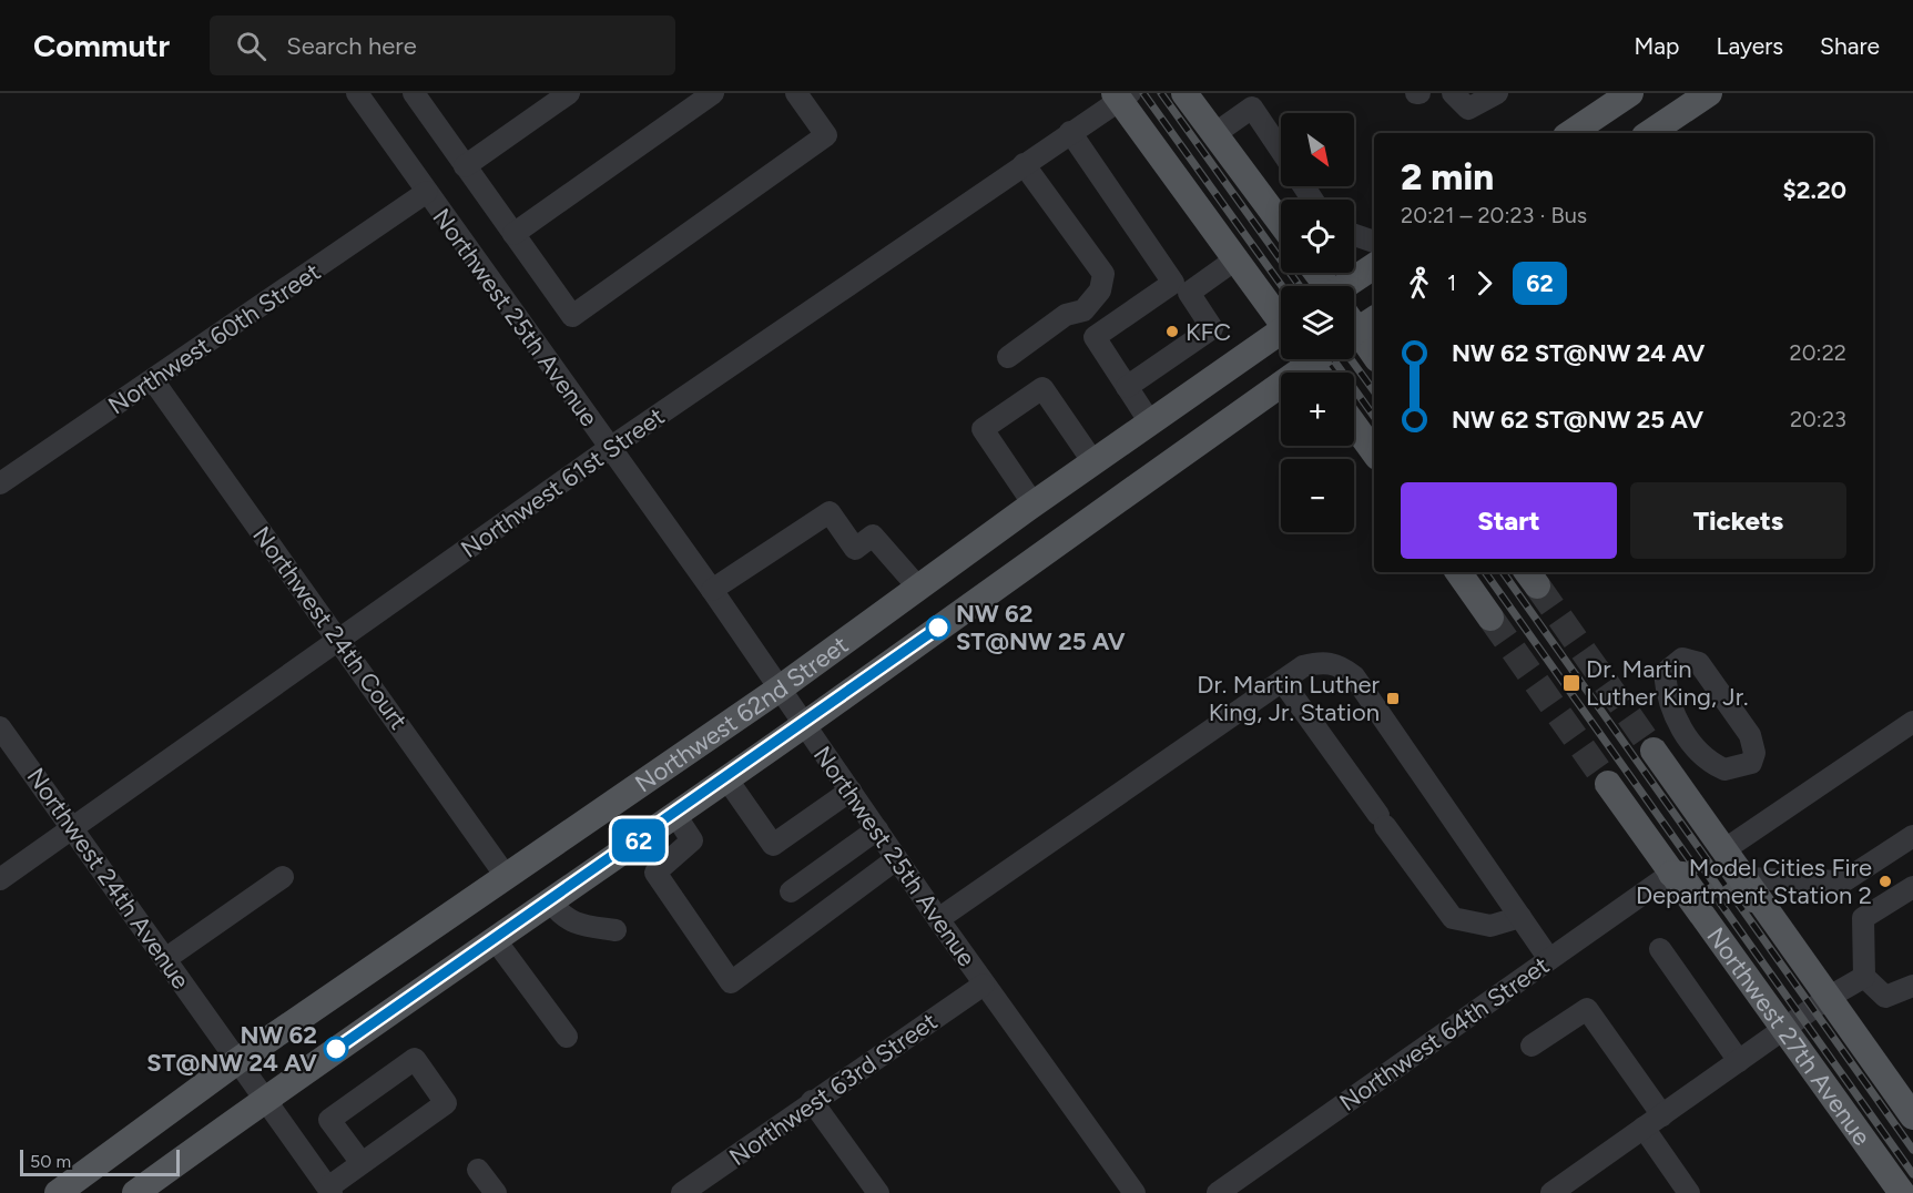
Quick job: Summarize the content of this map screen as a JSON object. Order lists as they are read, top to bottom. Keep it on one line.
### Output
{"streets":{"main road":["Northwest 62nd Street","Northwest 27th Avenue"],"street":["Northwest 25th Avenue","Northwest 60th Street","Northwest 61st Street","Northwest 24th Court","Northwest 24th Avenue","Northwest 64th Street","Northwest 63rd Street"]},"crossings":[["Northwest 25th Avenue","Northwest 60th Street"],["Northwest 25th Avenue","Northwest 61st Street"],["Northwest 25th Avenue","Northwest 62nd Street"],["Northwest 25th Avenue","Northwest 63rd Street"],["Northwest 60th Street","Northwest 24th Court"],["Northwest 61st Street","Northwest 24th Court"],["Northwest 61st Street","Northwest 24th Avenue"],["Northwest 24th Court","Northwest 62nd Street"],["Northwest 62nd Street","Northwest 24th Avenue"],["Northwest 64th Street","Northwest 27th Avenue"]],"places":{"other":["KFC","NW 62 ST@NW 25 AV","Model Cities Fire Department Station 2","NW 62 ST@NW 24 AV"],"transit":["Dr. Martin Luther King, Jr.","Dr. Martin Luther King, Jr. Station"]},"lines":["bus line 62"],"scale_bar":"50 m","north":"bottom right","page":{"header":"Commutr","search":"Search here","nav":["Map","Layers","Share"],"on_map":"62","map_buttons":["+","−"],"heading":["2 min","20:21 – 20:23 · Bus","$2.20"],"legs":["1","62"],"list":[{"name":"NW 62 ST@NW 24 AV","value":"20:22"},{"name":"NW 62 ST@NW 25 AV","value":"20:23"}],"buttons":["Start","Tickets"],"scale":"50 m"}}
